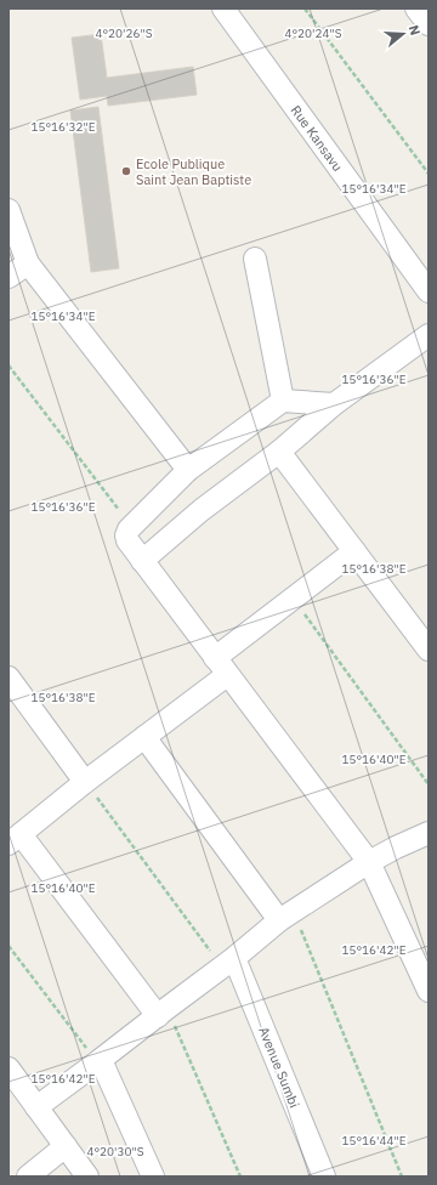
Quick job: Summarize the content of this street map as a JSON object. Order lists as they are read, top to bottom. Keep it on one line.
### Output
{"streets":{"street":["Rue Kansavu","Avenue Sumbi"]},"places":["Ecole Publique Saint Jean Baptiste"],"north":"right","coordinates":["4°20'26\"S","4°20'24\"S","15°16'32\"E","15°16'34\"E","15°16'36\"E","15°16'38\"E","15°16'40\"E","15°16'42\"E","15°16'44\"E","4°20'30\"S"]}
